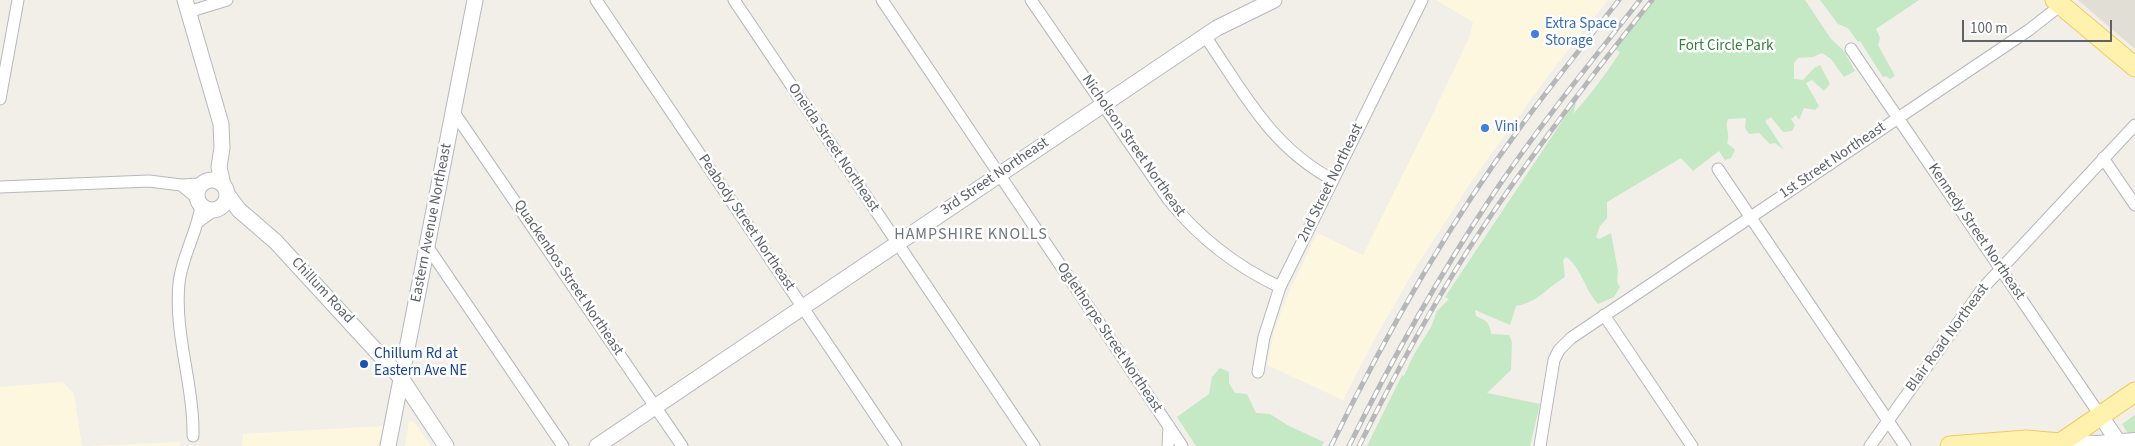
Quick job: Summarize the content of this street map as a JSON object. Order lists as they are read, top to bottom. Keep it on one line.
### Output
{"streets":{"street":["Nicholson Street Northeast","Oneida Street Northeast","1st Street Northeast","3rd Street Northeast","2nd Street Northeast","Eastern Avenue Northeast","Peabody Street Northeast","Kennedy Street Northeast","Quackenbos Street Northeast","Chillum Road","Oglethorpe Street Northeast","Blair Road Northeast"]},"crossings":[["Nicholson Street Northeast","3rd Street Northeast"],["Nicholson Street Northeast","2nd Street Northeast"],["Oneida Street Northeast","3rd Street Northeast"],["1st Street Northeast","Kennedy Street Northeast"],["3rd Street Northeast","Peabody Street Northeast"],["3rd Street Northeast","Quackenbos Street Northeast"],["3rd Street Northeast","Oglethorpe Street Northeast"],["Eastern Avenue Northeast","Quackenbos Street Northeast"],["Eastern Avenue Northeast","Chillum Road"],["Kennedy Street Northeast","Blair Road Northeast"]],"districts":["HAMPSHIRE KNOLLS"],"parks":["Fort Circle Park"],"places":["Extra Space Storage","Vini","Chillum Rd at Eastern Ave NE"],"scale_bar":"100 m"}
